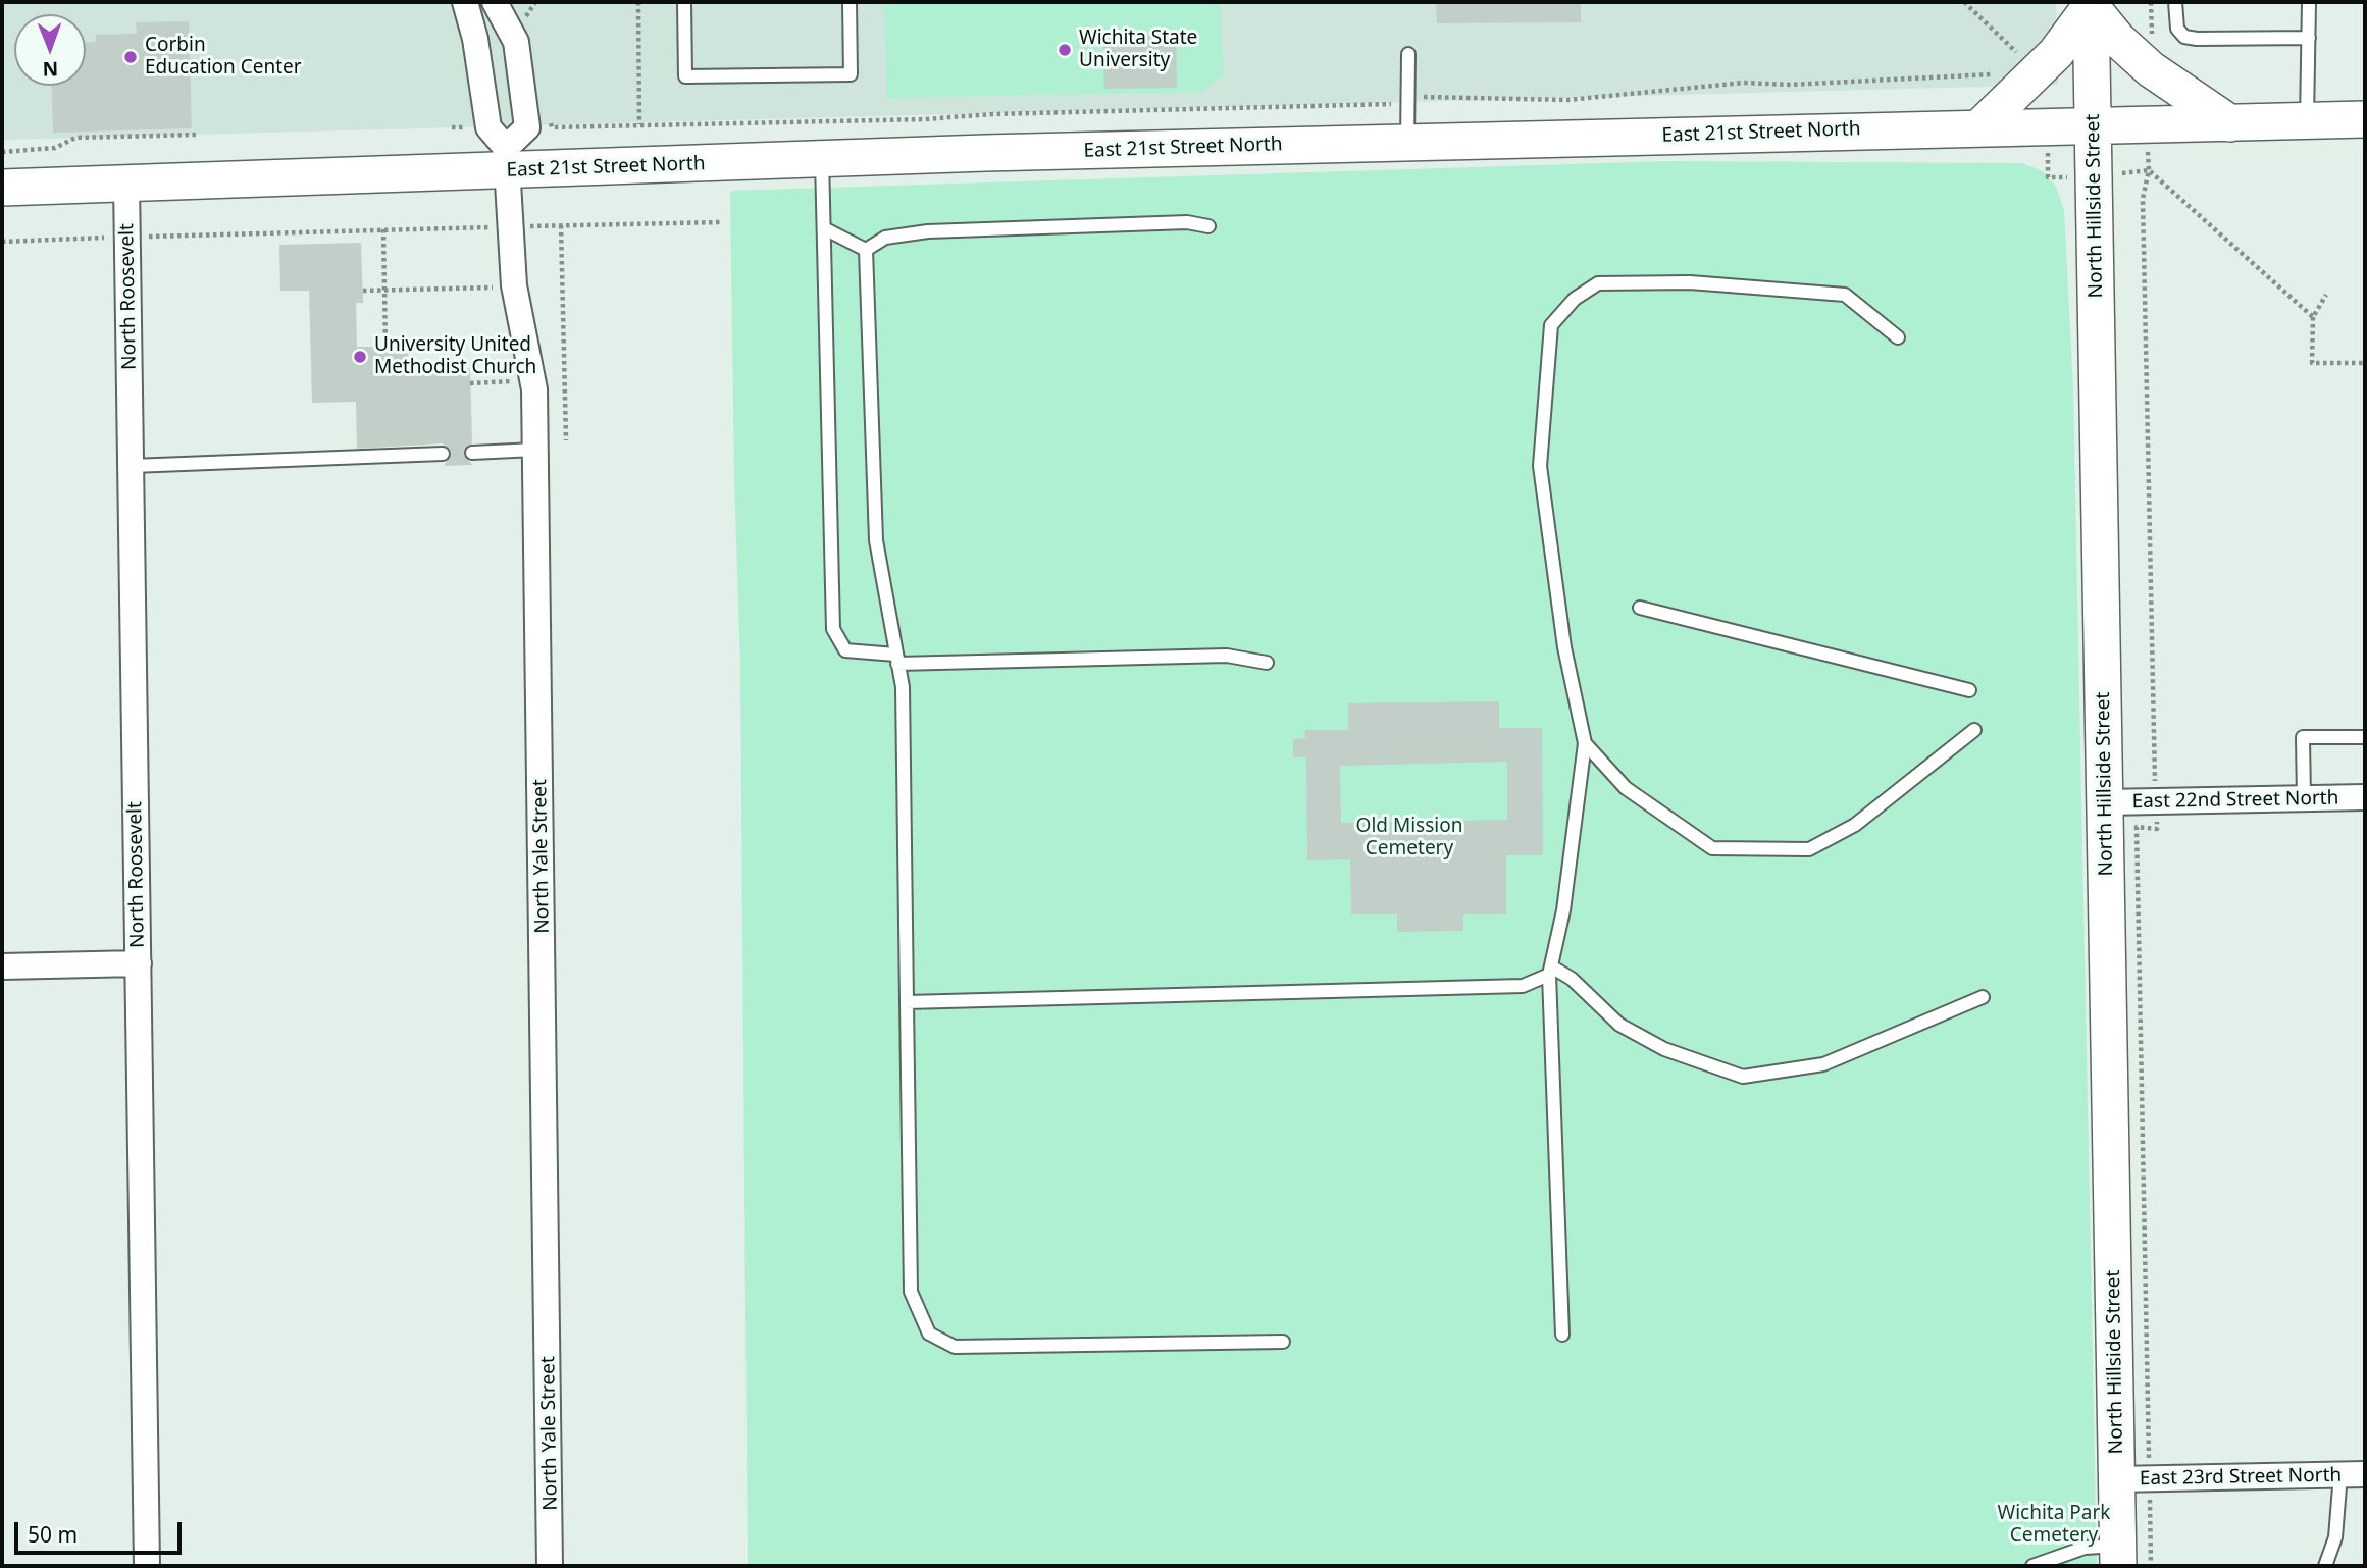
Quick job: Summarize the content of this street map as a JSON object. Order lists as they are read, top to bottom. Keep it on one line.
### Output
{"streets":{"main road":["East 21st Street North","North Hillside Street"],"street":["North Roosevelt","East 22nd Street North","North Yale Street","East 23rd Street North"]},"crossings":[["East 21st Street North","North Hillside Street"],["East 21st Street North","North Roosevelt"],["East 21st Street North","North Yale Street"],["North Hillside Street","East 22nd Street North"],["North Hillside Street","East 23rd Street North"]],"parks":["Old Mission Cemetery","Wichita Park Cemetery"],"places":["Wichita State University","Corbin Education Center","University United Methodist Church"],"scale_bar":"50 m","north":"bottom"}
